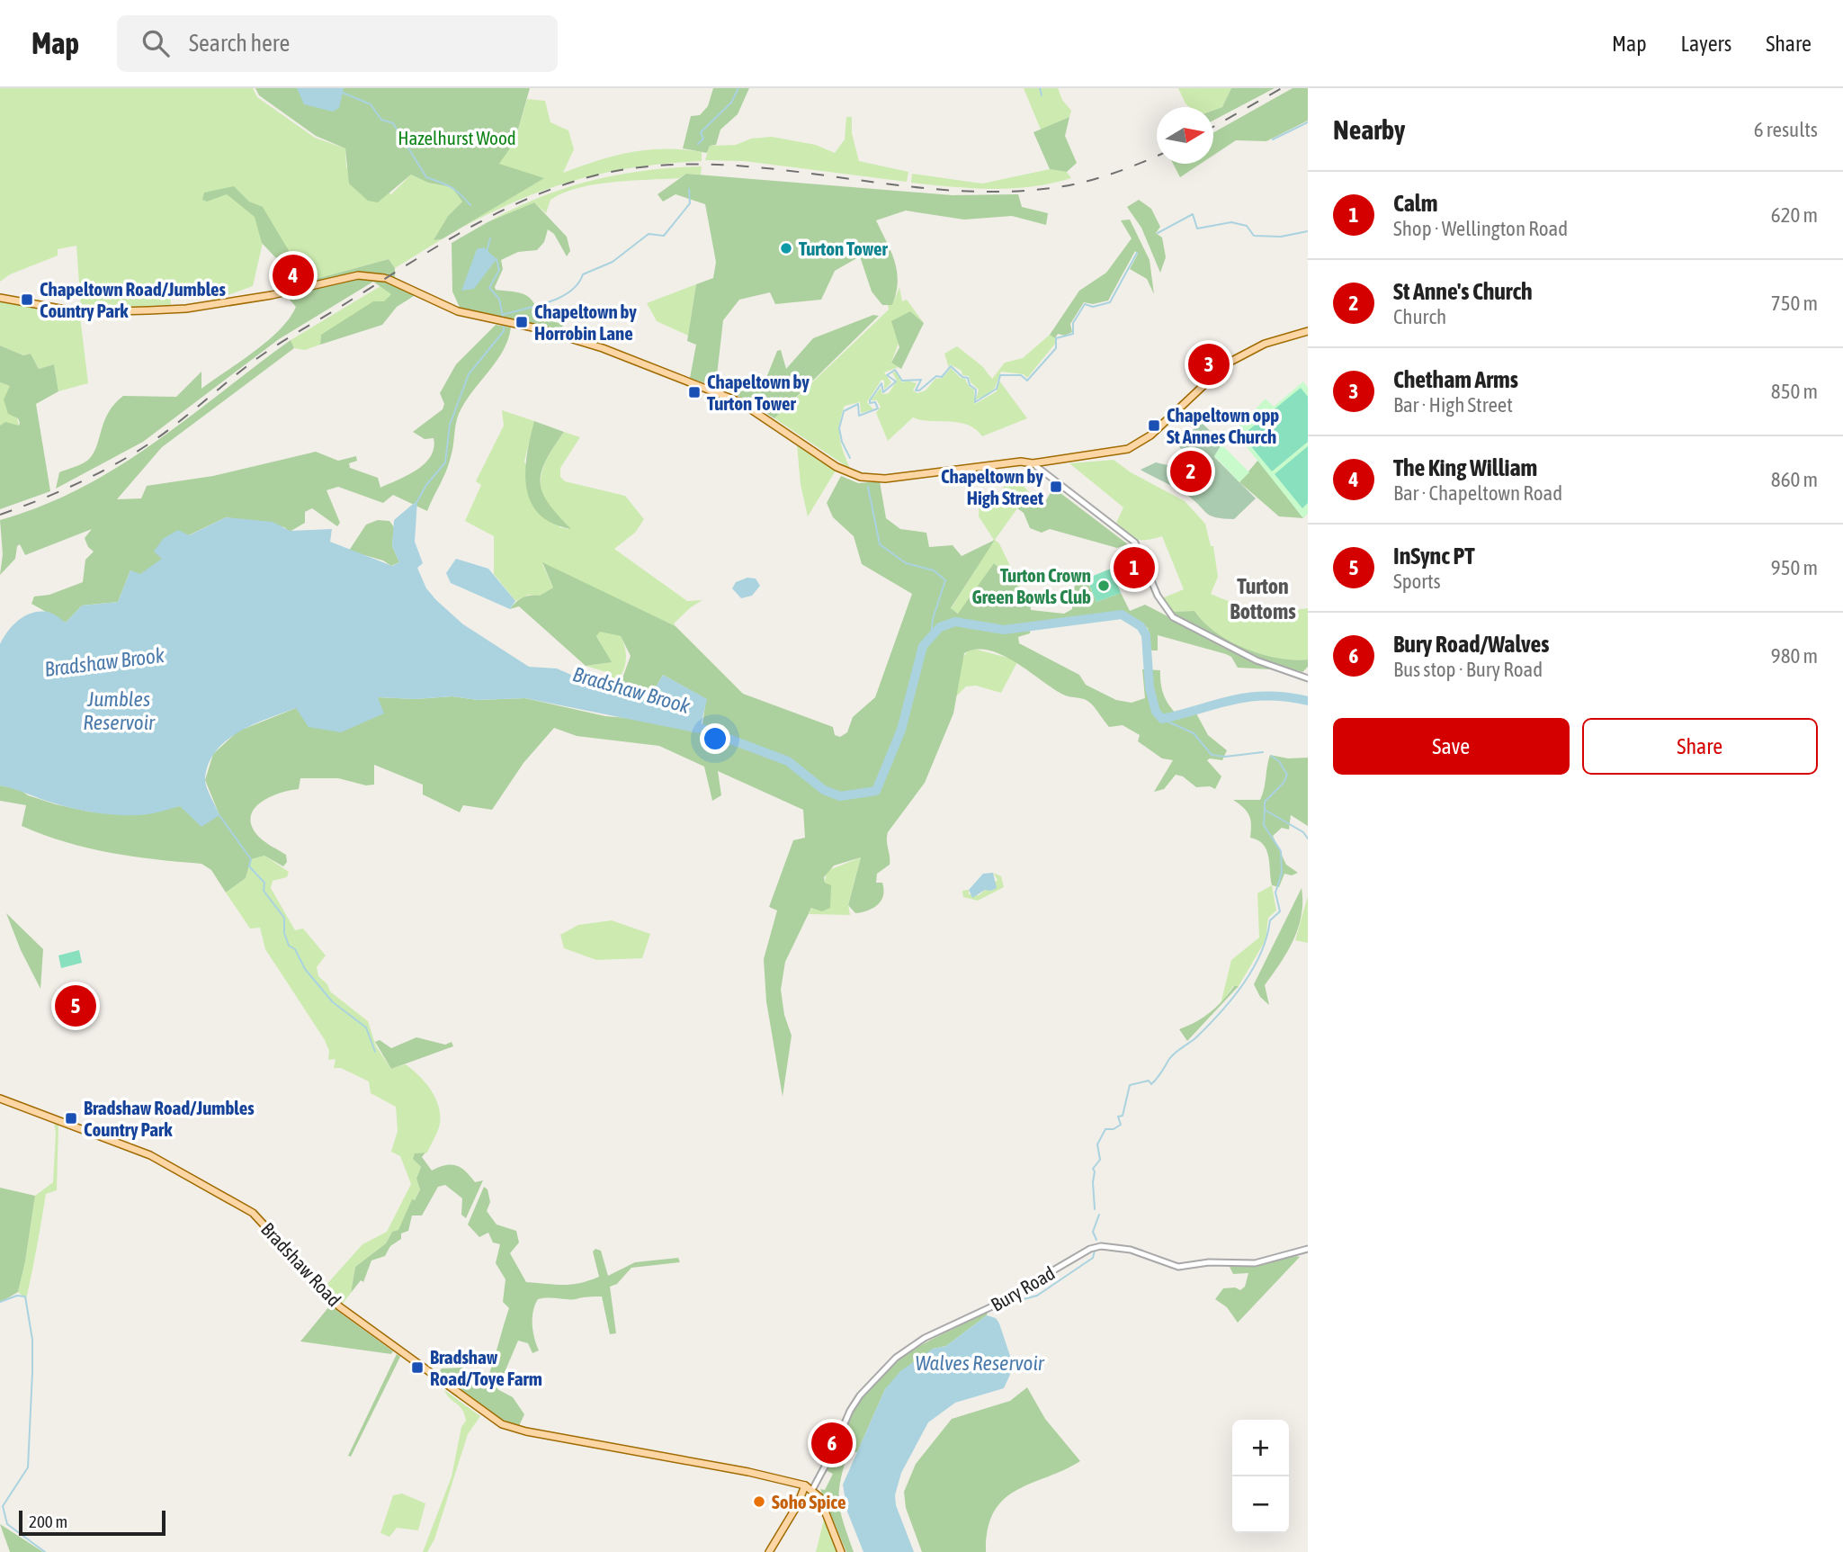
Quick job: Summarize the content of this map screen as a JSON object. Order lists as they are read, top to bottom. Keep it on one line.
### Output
{"streets":{"main road":["Bradshaw Road"],"street":["Bury Road"]},"crossings":[["Bradshaw Road","Bury Road"]],"districts":["Turton Bottoms"],"water":["Bradshaw Brook","Jumbles Reservoir","Walves Reservoir"],"parks":["Hazelhurst Wood"],"places":{"other":["Turton Tower","Turton Crown Green Bowls Club","Soho Spice"],"transit":["Chapeltown Road/Jumbles Country Park","Chapeltown by Horrobin Lane","Chapeltown by Turton Tower","Chapeltown opp St Annes Church","Chapeltown by High Street","Bradshaw Road/Jumbles Country Park","Bradshaw Road/Toye Farm"]},"scale_bar":"200 m","north":"right","page":{"header":"Map","search":"Search here","nav":["Map","Layers","Share"],"heading":["Nearby","6 results"],"list":[{"mark":"1","name":"Calm","note":"Shop · Wellington Road","value":"620 m"},{"mark":"2","name":"St Anne's Church","note":"Church","value":"750 m"},{"mark":"3","name":"Chetham Arms","note":"Bar · High Street","value":"850 m"},{"mark":"4","name":"The King William","note":"Bar · Chapeltown Road","value":"860 m"},{"mark":"5","name":"InSync PT","note":"Sports","value":"950 m"},{"mark":"6","name":"Bury Road/Walves","note":"Bus stop · Bury Road","value":"980 m"}],"pins":["4","3","2","1","5","6"],"buttons":["Save","Share"],"map_buttons":["+","−"],"scale":"200 m"}}
